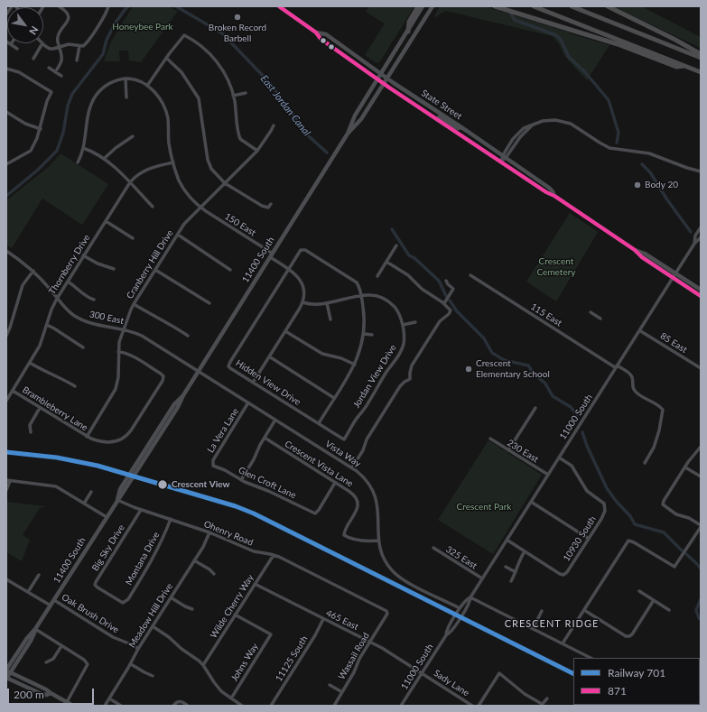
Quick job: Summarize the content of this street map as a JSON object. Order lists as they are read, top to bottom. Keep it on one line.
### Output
{"streets":{"main road":["State Street","11400 South"],"street":["150 East","Thornberry Drive","Cranberry Hill Drive","115 East","300 East","85 East","Jordan View Drive","Hidden View Drive","Brambleberry Lane","11000 South","La Vera Lane","230 East","Vista Way","Crescent Vista Lane","Glen Croft Lane","Ohenry Road","10930 South","Big Sky Drive","325 East","Montana Drive","Wilde Cherry Way","Oak Brush Drive","Meadow Hill Drive","465 East","Wassail Road","11125 South","Johns Way","Sady Lane"]},"crossings":[["State Street","11400 South"],["State Street","11000 South"],["150 East","11400 South"],["150 East","Thornberry Drive"],["150 East","Cranberry Hill Drive"],["150 East","Jordan View Drive"],["150 East","Hidden View Drive"],["11400 South","300 East"],["11400 South","Vista Way"],["11400 South","Ohenry Road"],["11400 South","Oak Brush Drive"],["Thornberry Drive","300 East"],["Thornberry Drive","Brambleberry Lane"],["Cranberry Hill Drive","300 East"],["Cranberry Hill Drive","Brambleberry Lane"],["115 East","11000 South"],["300 East","Vista Way"],["85 East","11000 South"],["Jordan View Drive","Hidden View Drive"],["11000 South","230 East"],["11000 South","Vista Way"],["11000 South","10930 South"],["11000 South","325 East"],["11000 South","465 East"],["11000 South","Sady Lane"],["La Vera Lane","Vista Way"],["La Vera Lane","Glen Croft Lane"],["Vista Way","Crescent Vista Lane"],["Crescent Vista Lane","Glen Croft Lane"],["Ohenry Road","Big Sky Drive"],["Ohenry Road","Montana Drive"],["Ohenry Road","Wilde Cherry Way"],["Ohenry Road","Meadow Hill Drive"],["Ohenry Road","Wassail Road"],["Big Sky Drive","Montana Drive"],["Wilde Cherry Way","465 East"],["Wilde Cherry Way","Johns Way"],["Oak Brush Drive","Meadow Hill Drive"],["465 East","Wassail Road"],["465 East","11125 South"],["465 East","Sady Lane"]],"districts":["CRESCENT RIDGE"],"water":["East Jordan Canal"],"parks":["Honeybee Park","Crescent Cemetery","Crescent Park"],"places":["Broken Record Barbell","Body 20","Crescent Elementary School","Crescent View"],"lines":["transit line 871","rail line 701"],"legend":["Railway 701","871"],"scale_bar":"200 m","north":"bottom right"}
